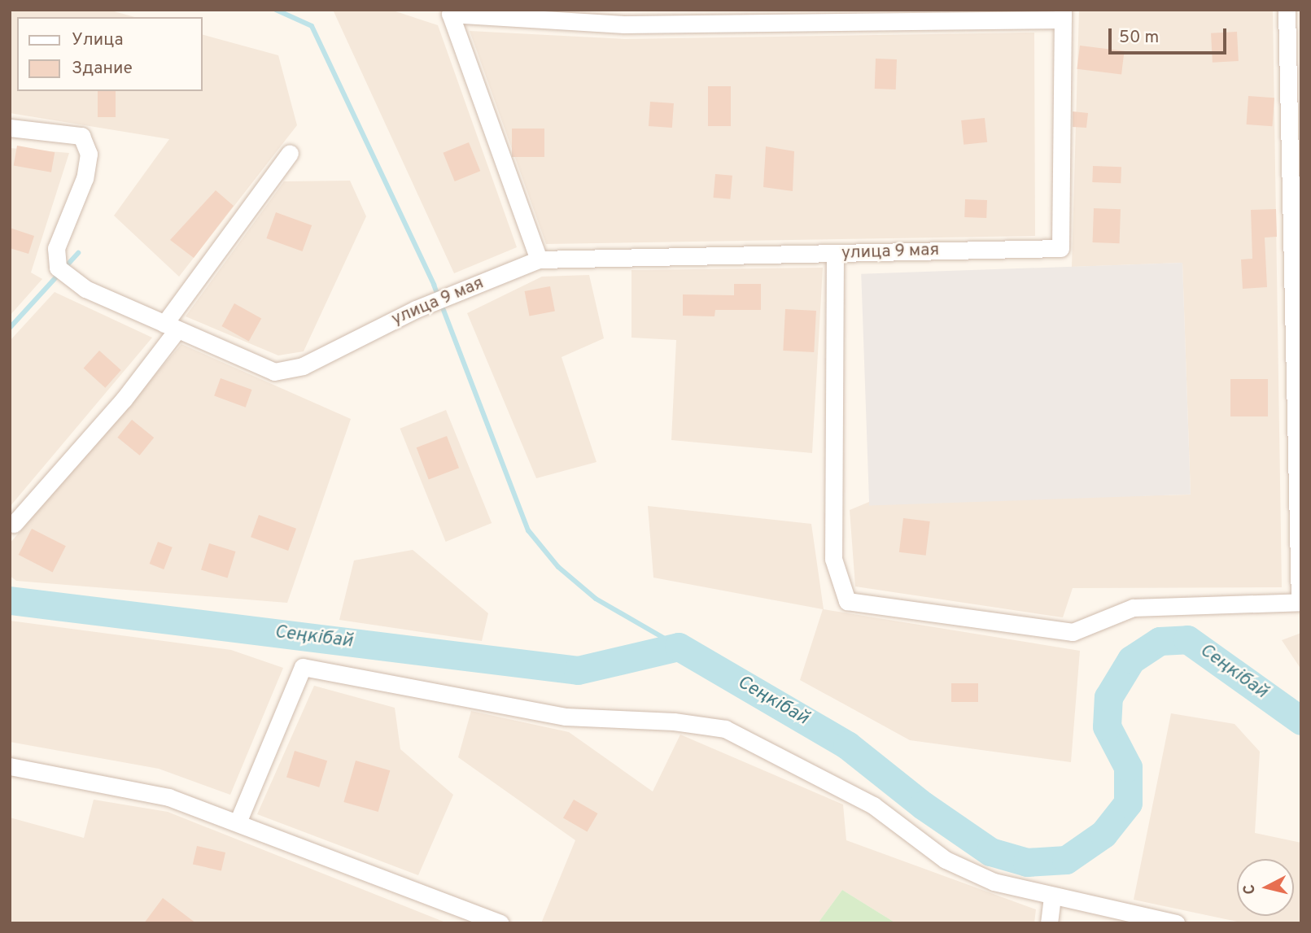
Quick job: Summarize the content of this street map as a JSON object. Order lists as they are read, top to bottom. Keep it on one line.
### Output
{"streets":{"street":["улица 9 мая"]},"water":["Сеңкібай"],"legend":["Улица","Здание"],"scale_bar":"50 m","north":"left"}
